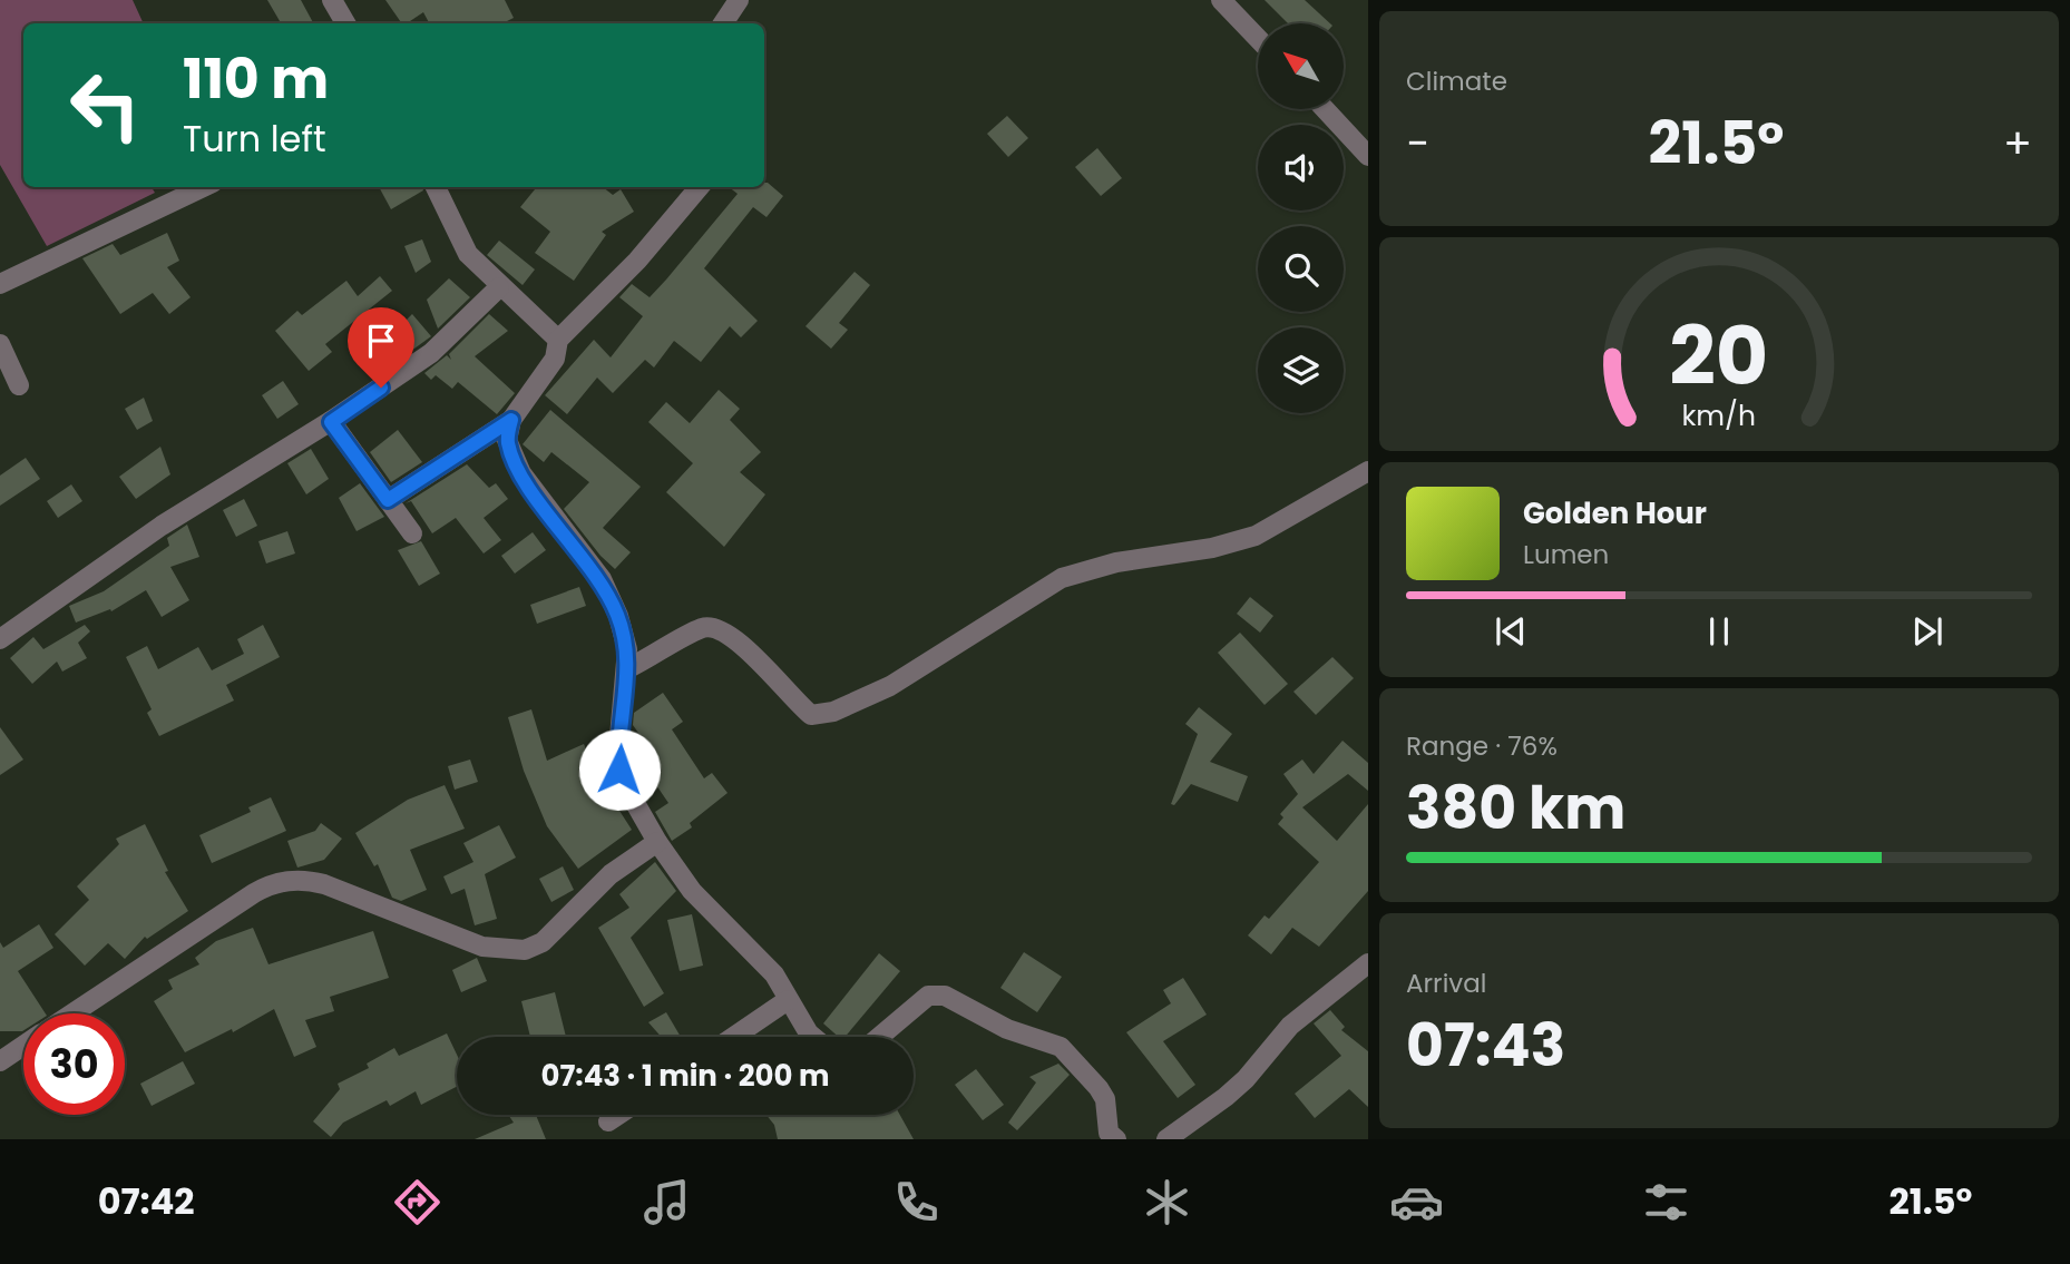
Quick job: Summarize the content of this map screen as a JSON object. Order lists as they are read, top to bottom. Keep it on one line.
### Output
{"north":"top left","page":{"tile":["Climate",["Range · 76%","380 km"],["Arrival","07:43"]],"turn":["110 m","Turn left"],"heat":["−","21.5°","+"],"song":["Golden Hour","Lumen"],"limit":"30","trip":"07:43 · 1 min · 200 m","tabs":["07:42","21.5°"],"gauge":["20","km/h"]}}
